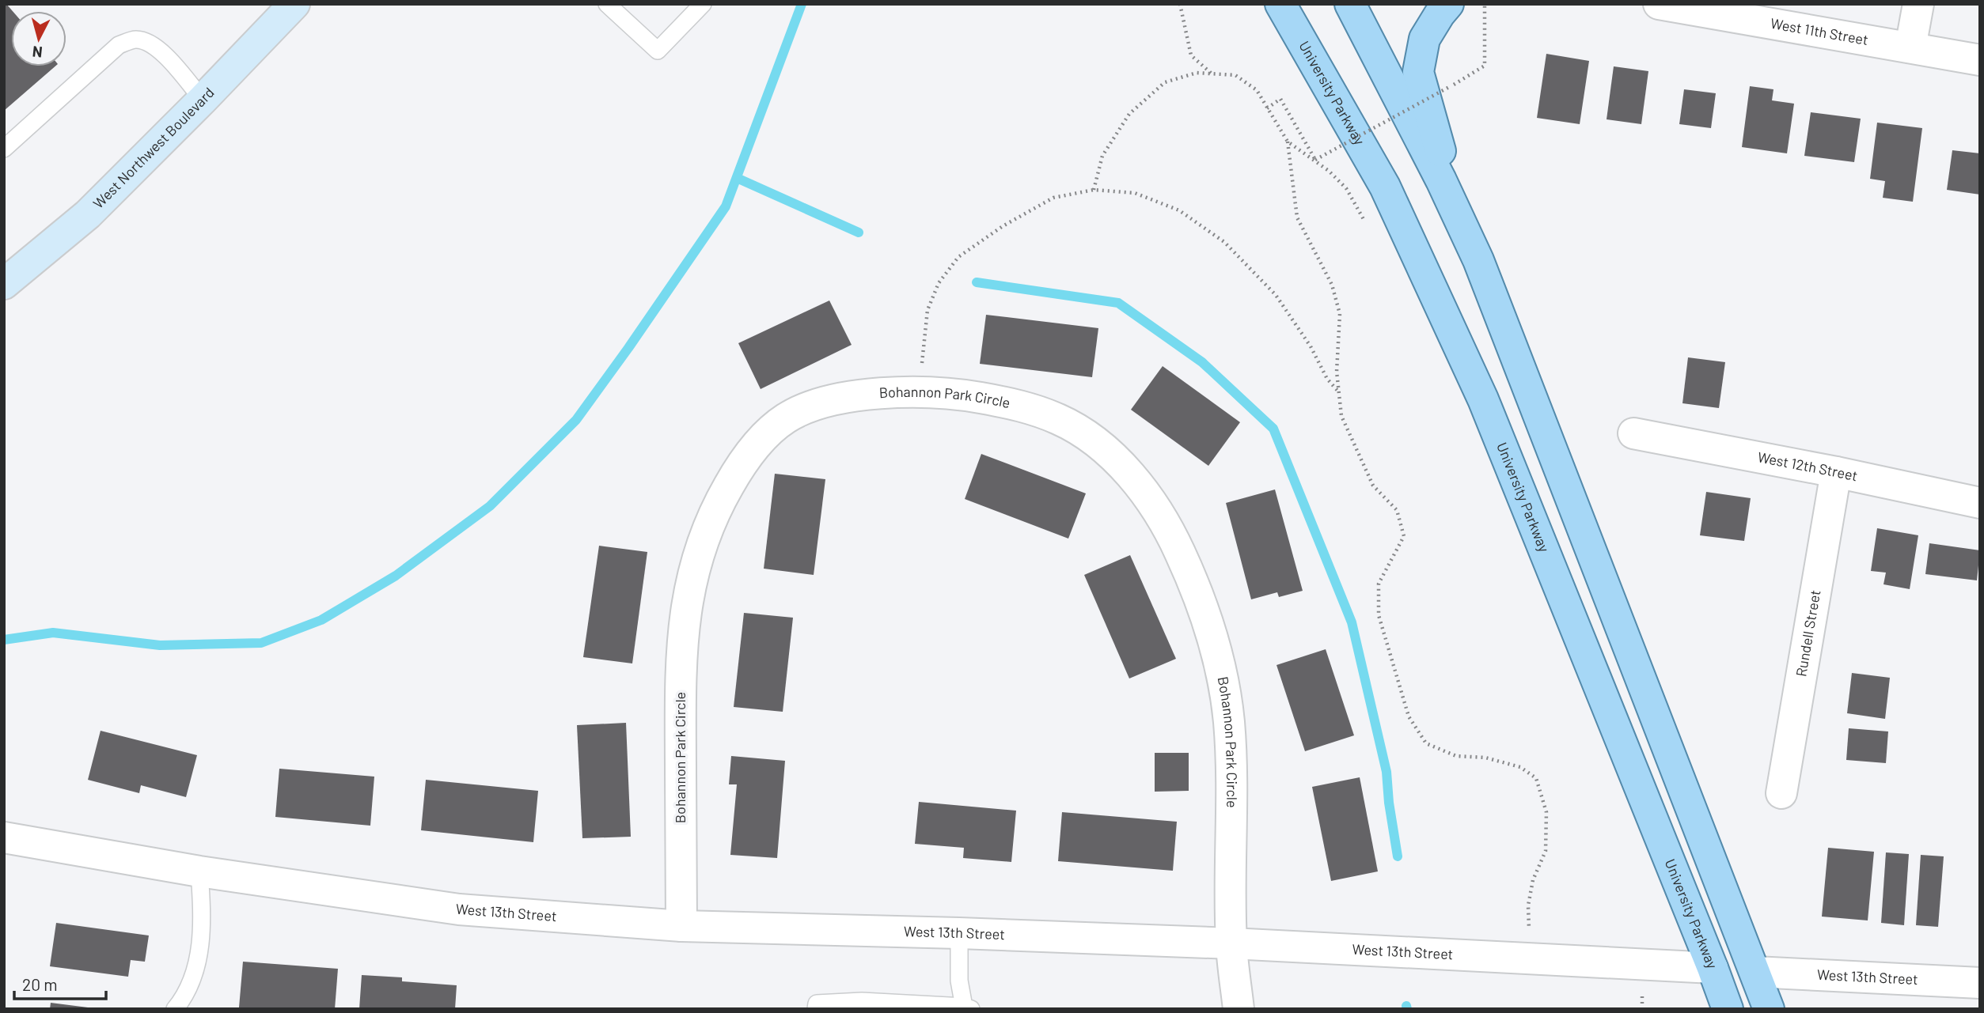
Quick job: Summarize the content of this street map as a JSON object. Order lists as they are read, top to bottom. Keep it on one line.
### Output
{"streets":{"main road":["University Parkway","West Northwest Boulevard"],"street":["West 11th Street","Bohannon Park Circle","West 12th Street","Rundell Street","West 13th Street"]},"crossings":[["University Parkway","West 13th Street"],["Bohannon Park Circle","West 13th Street"],["West 12th Street","Rundell Street"]],"scale_bar":"20 m","north":"bottom"}
